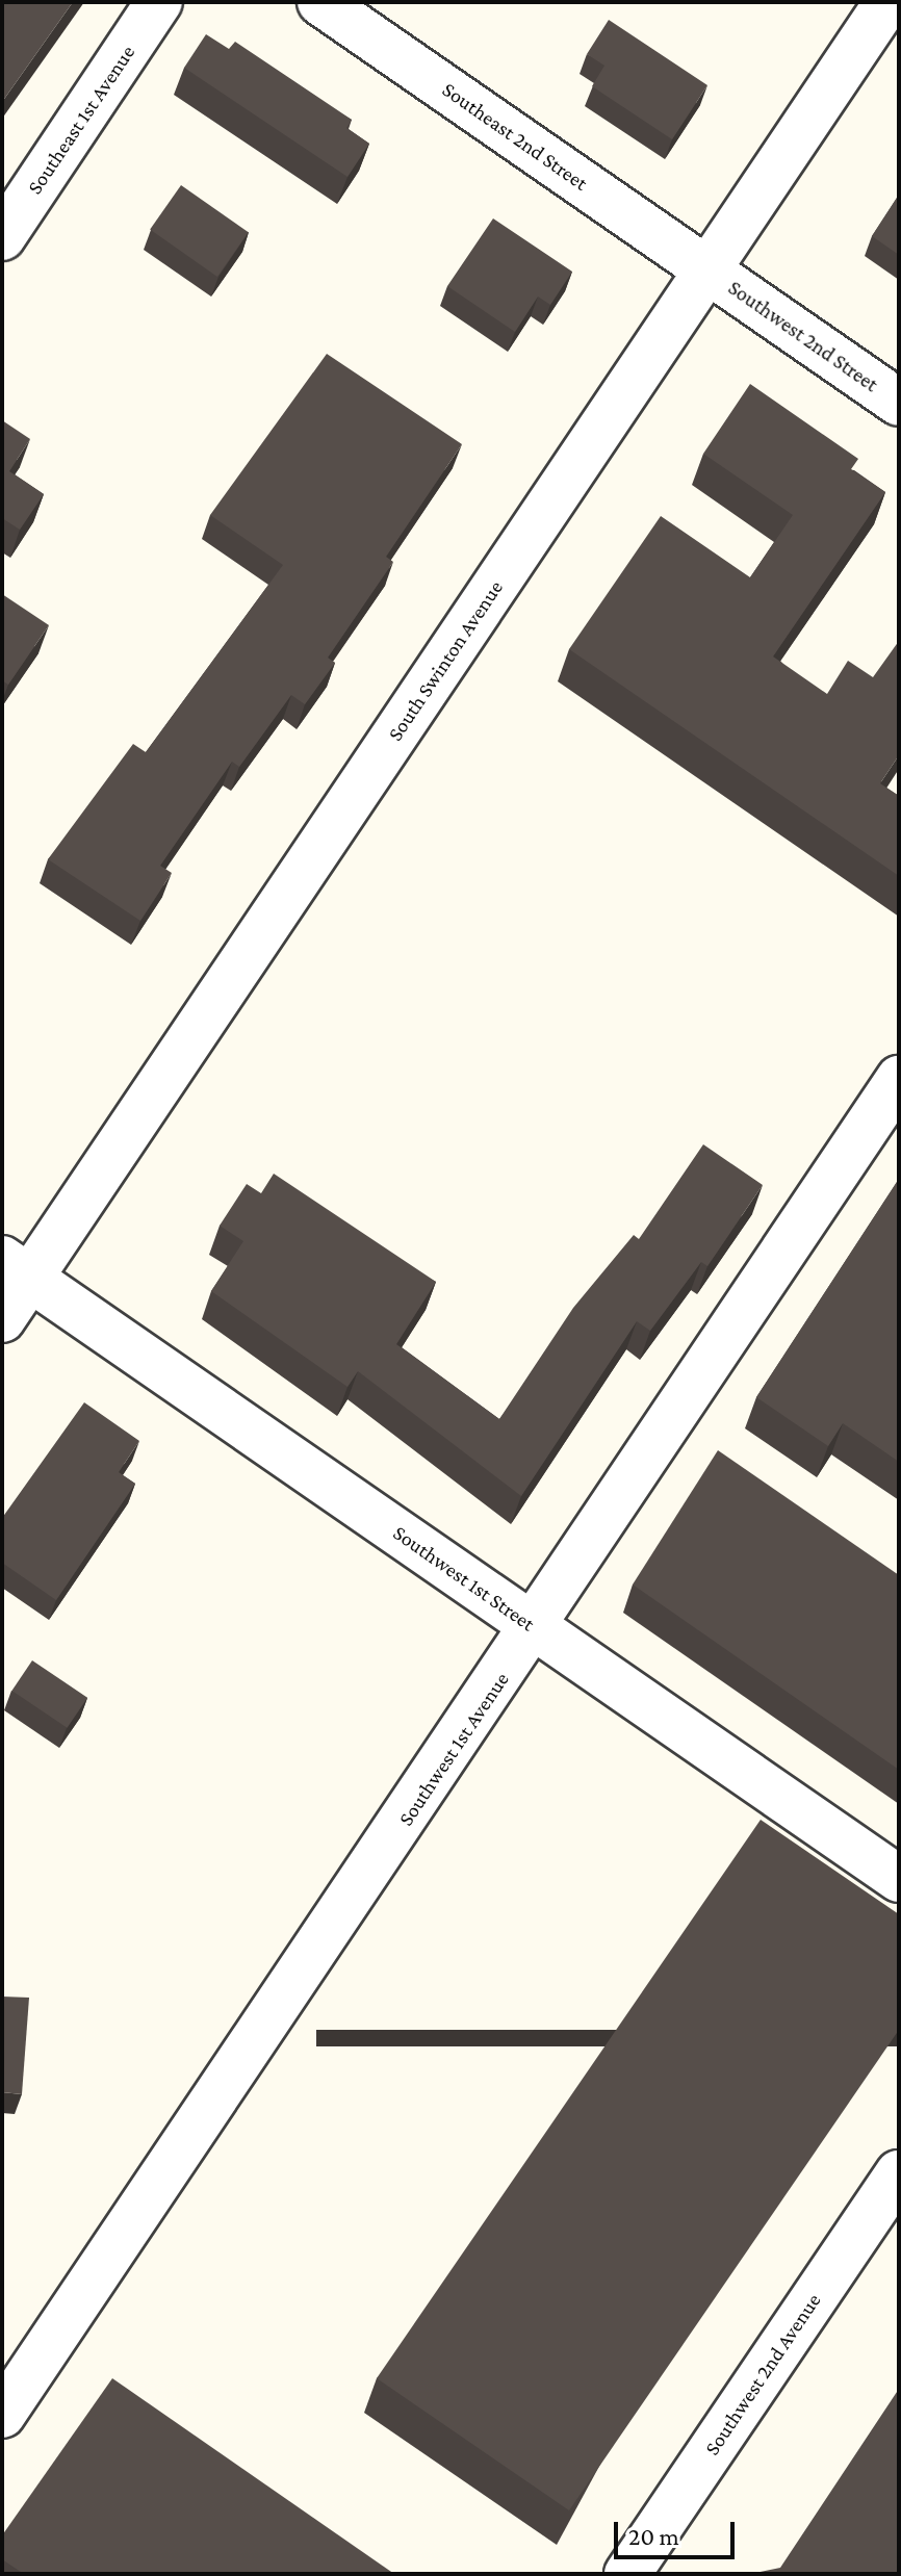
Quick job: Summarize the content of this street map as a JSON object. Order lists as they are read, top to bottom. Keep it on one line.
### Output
{"streets":{"street":["Southeast 1st Avenue","Southeast 2nd Street","Southwest 2nd Street","South Swinton Avenue","Southwest 1st Street","Southwest 1st Avenue","Southwest 2nd Avenue"]},"crossings":[["Southeast 2nd Street","Southwest 2nd Street"],["Southeast 2nd Street","South Swinton Avenue"],["Southwest 2nd Street","South Swinton Avenue"],["South Swinton Avenue","Southwest 1st Street"],["Southwest 1st Street","Southwest 1st Avenue"]],"scale_bar":"20 m"}
